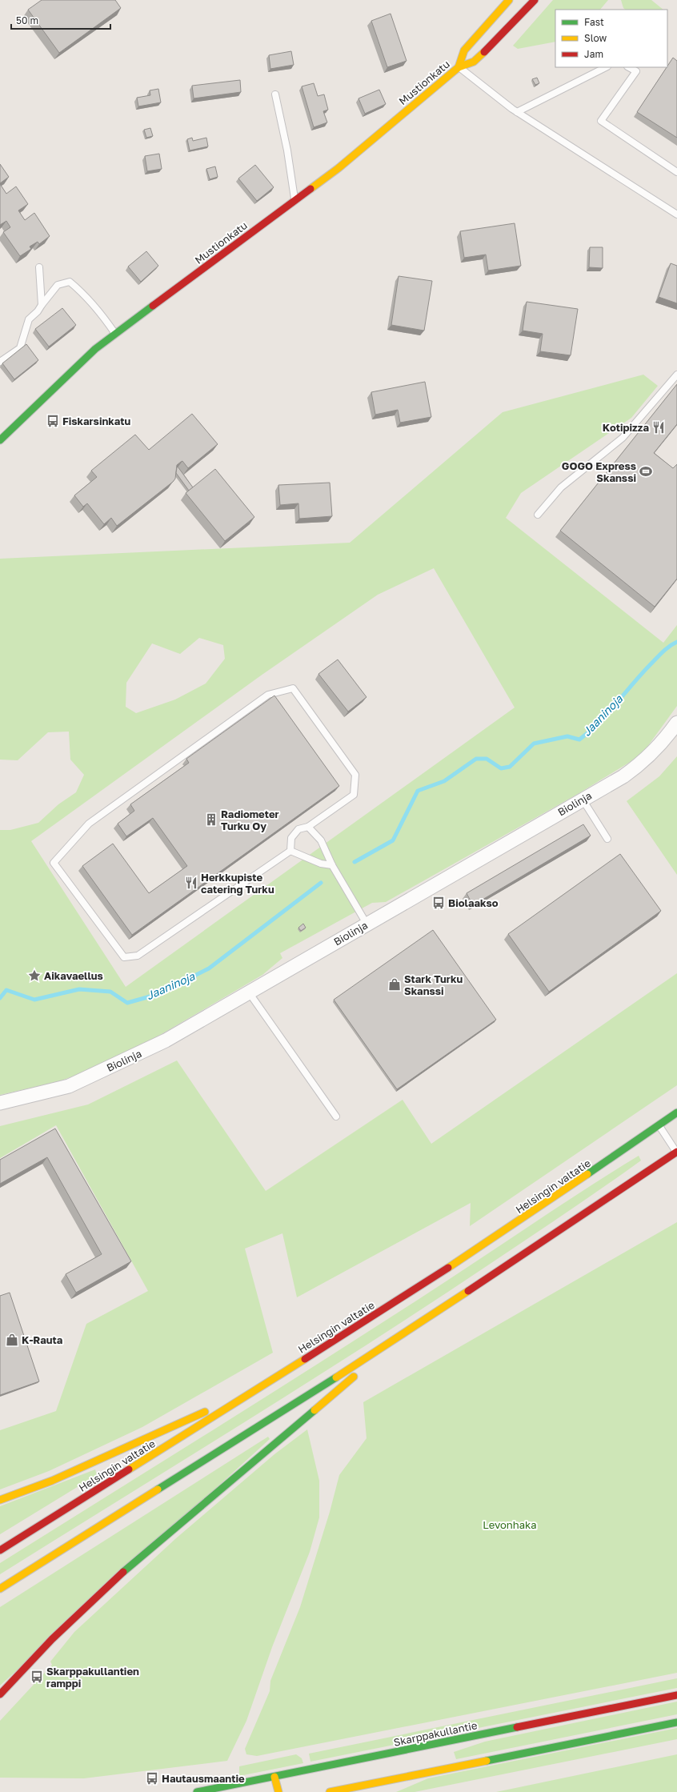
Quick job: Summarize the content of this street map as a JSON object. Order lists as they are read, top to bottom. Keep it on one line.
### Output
{"streets":{"main road":["Mustionkatu","Helsingin valtatie","Skarppakullantie"],"street":["Biolinja"]},"water":["Jaaninoja"],"parks":["Levonhaka"],"places":{"bus stop":["Fiskarsinkatu","Biolaakso","Skarppakullantien ramppi","Hautausmaantie"],"restaurant":["Kotipizza","Herkkupiste catering Turku"],"sports":["GOGO Express Skanssi"],"building":["Radiometer Turku Oy"],"place":["Aikavaellus"],"shop":["Stark Turku Skanssi","K-Rauta"]},"legend":["Fast","Slow","Jam"],"scale_bar":"50 m"}
